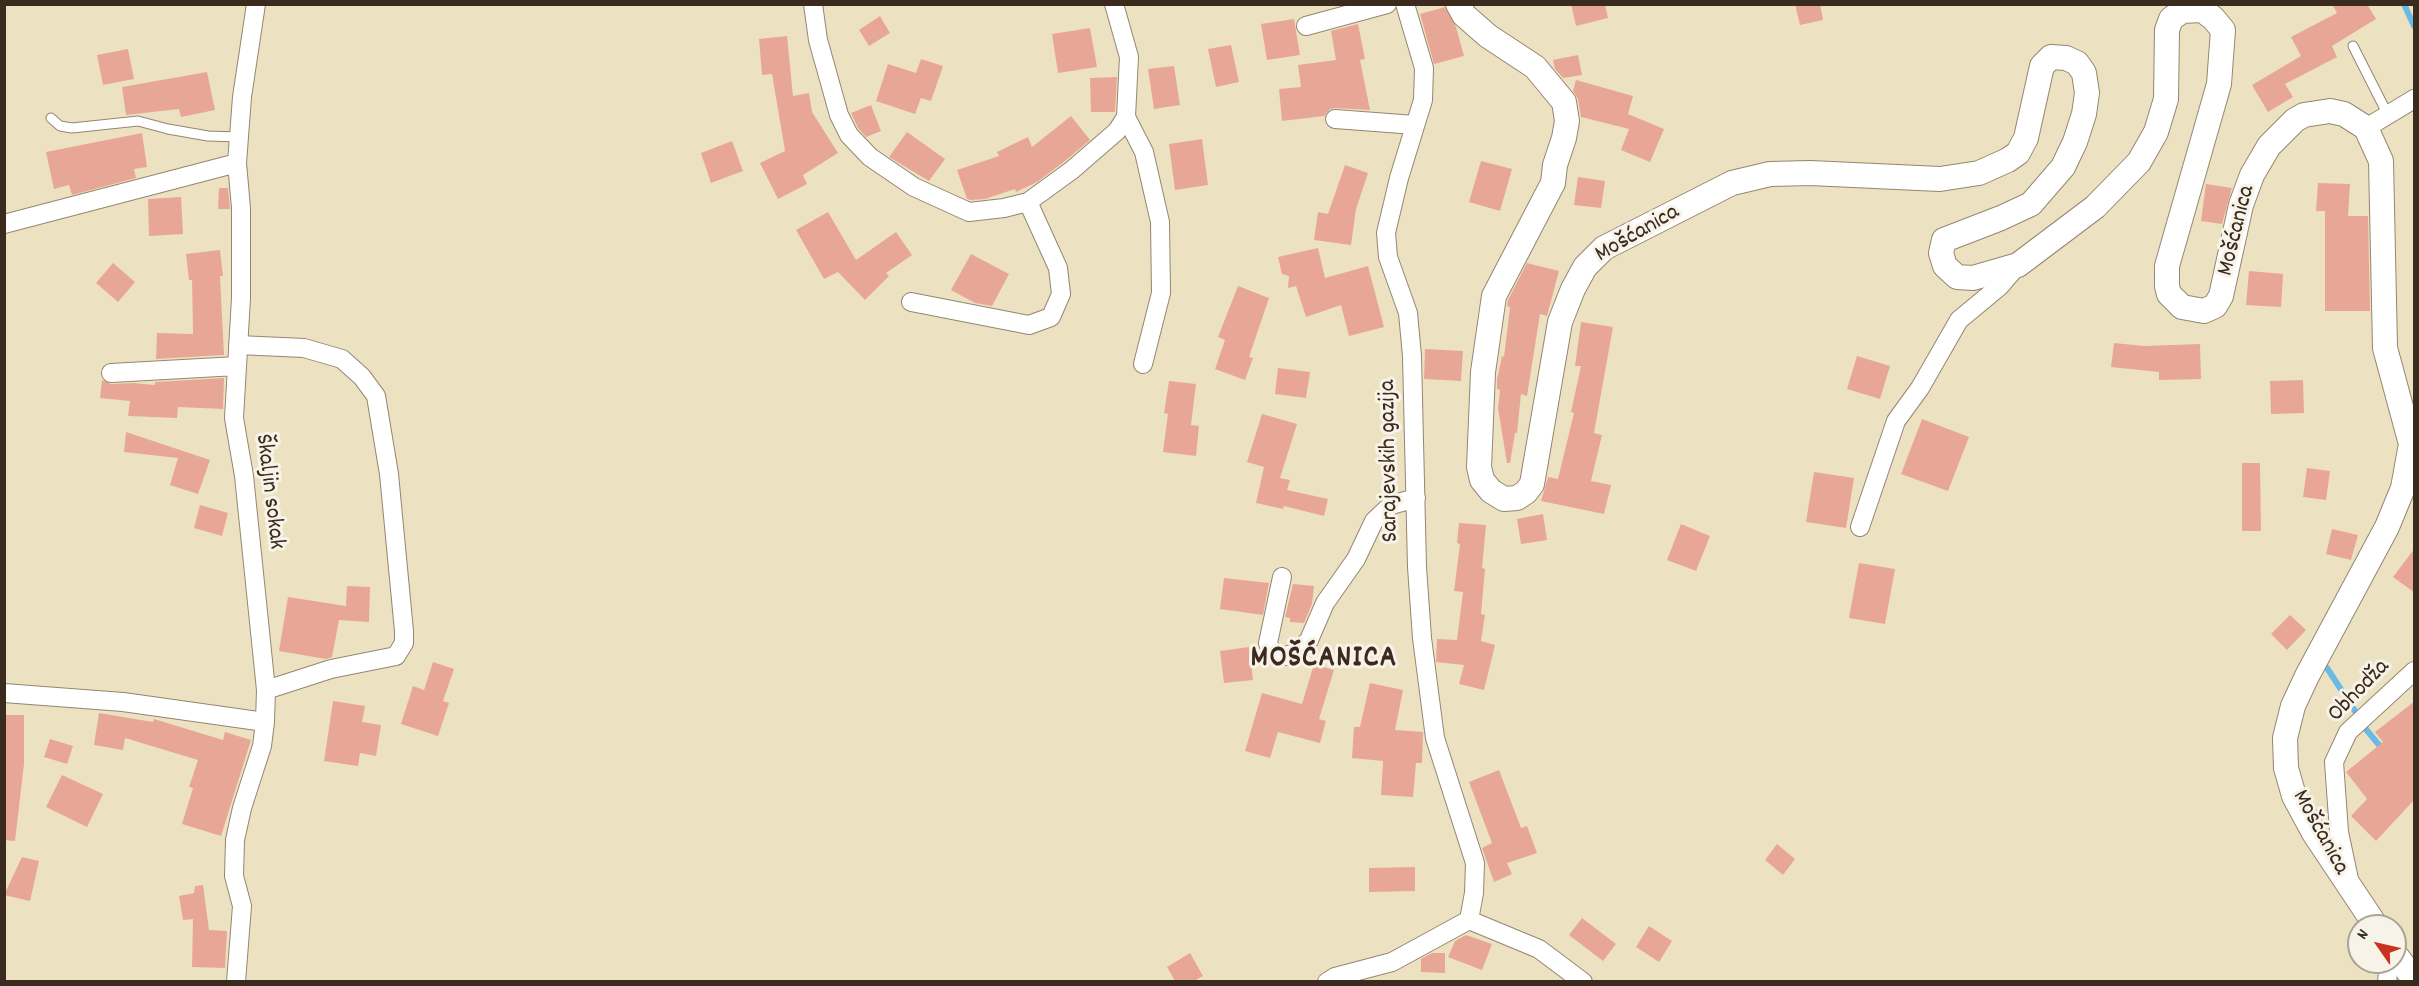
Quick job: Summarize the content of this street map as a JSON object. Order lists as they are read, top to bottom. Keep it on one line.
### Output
{"streets":{"main road":["Mošćanica"],"street":["Sarajevskih gazija","Škaljin sokak","Obhodža"]},"crossings":[["Mošćanica","Obhodža"]],"districts":["MOŠĆANICA"],"north":"top left"}
